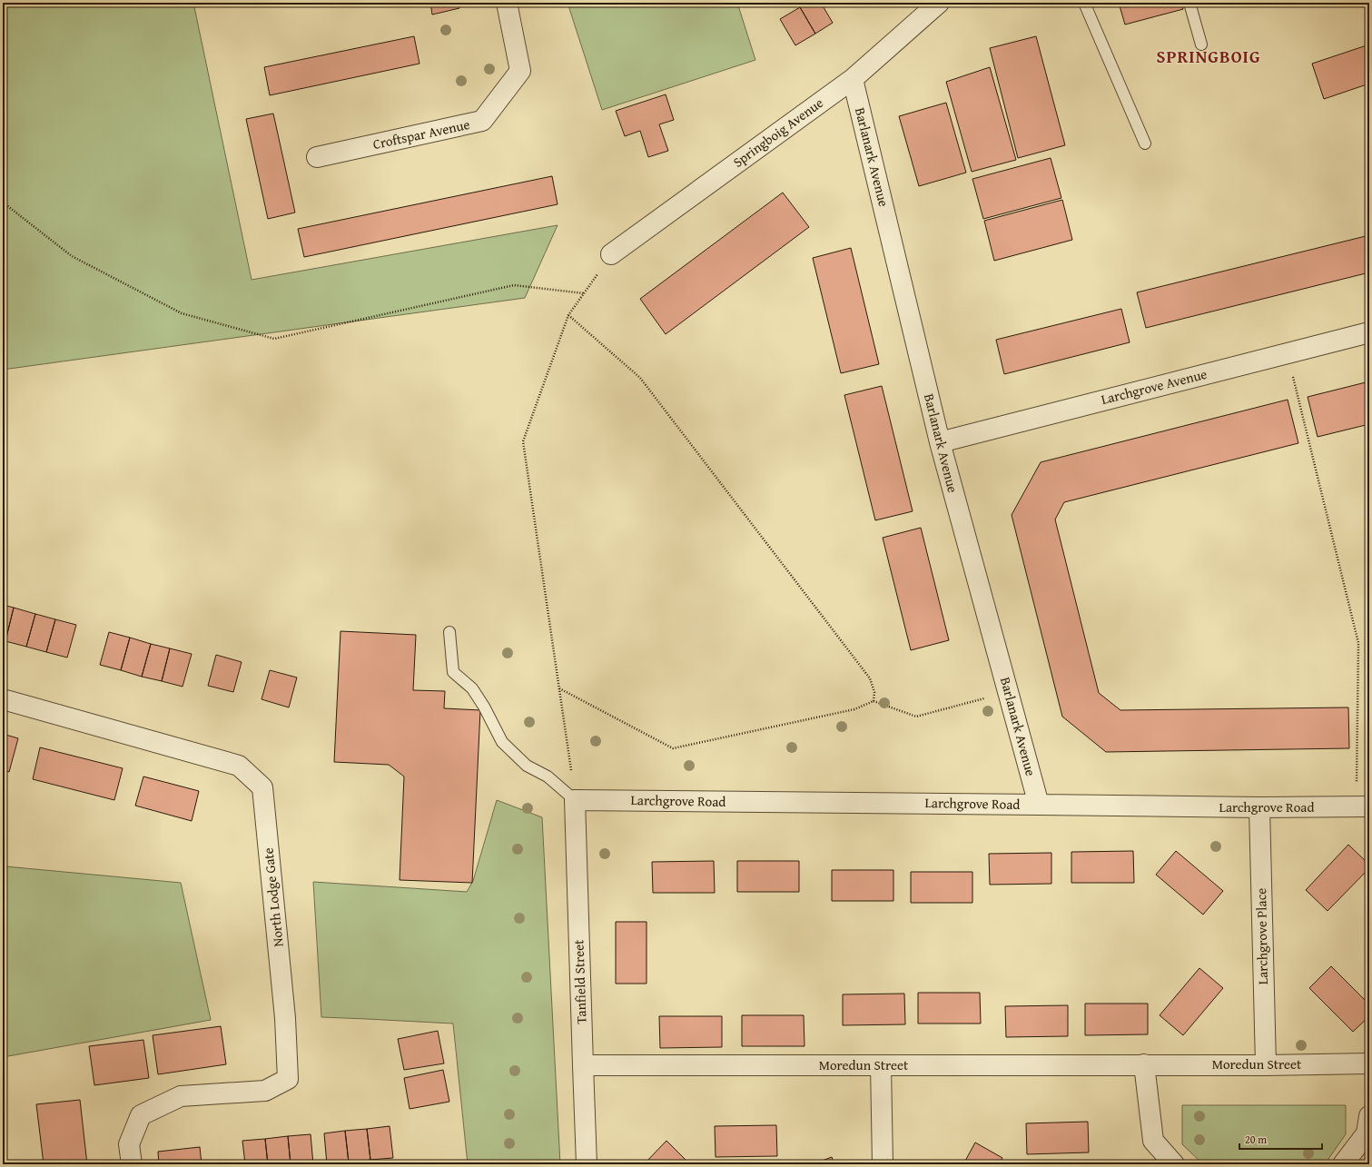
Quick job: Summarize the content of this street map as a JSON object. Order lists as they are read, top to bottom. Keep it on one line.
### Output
{"streets":{"street":["Springboig Avenue","Croftspar Avenue","Barlanark Avenue","Larchgrove Avenue","Larchgrove Road","North Lodge Gate","Larchgrove Place","Tanfield Street","Moredun Street"]},"crossings":[["Springboig Avenue","Barlanark Avenue"],["Barlanark Avenue","Larchgrove Avenue"],["Barlanark Avenue","Larchgrove Road"],["Larchgrove Road","Larchgrove Place"],["Larchgrove Road","Tanfield Street"],["Larchgrove Place","Moredun Street"],["Tanfield Street","Moredun Street"]],"districts":["SPRINGBOIG"],"scale_bar":"20 m"}
